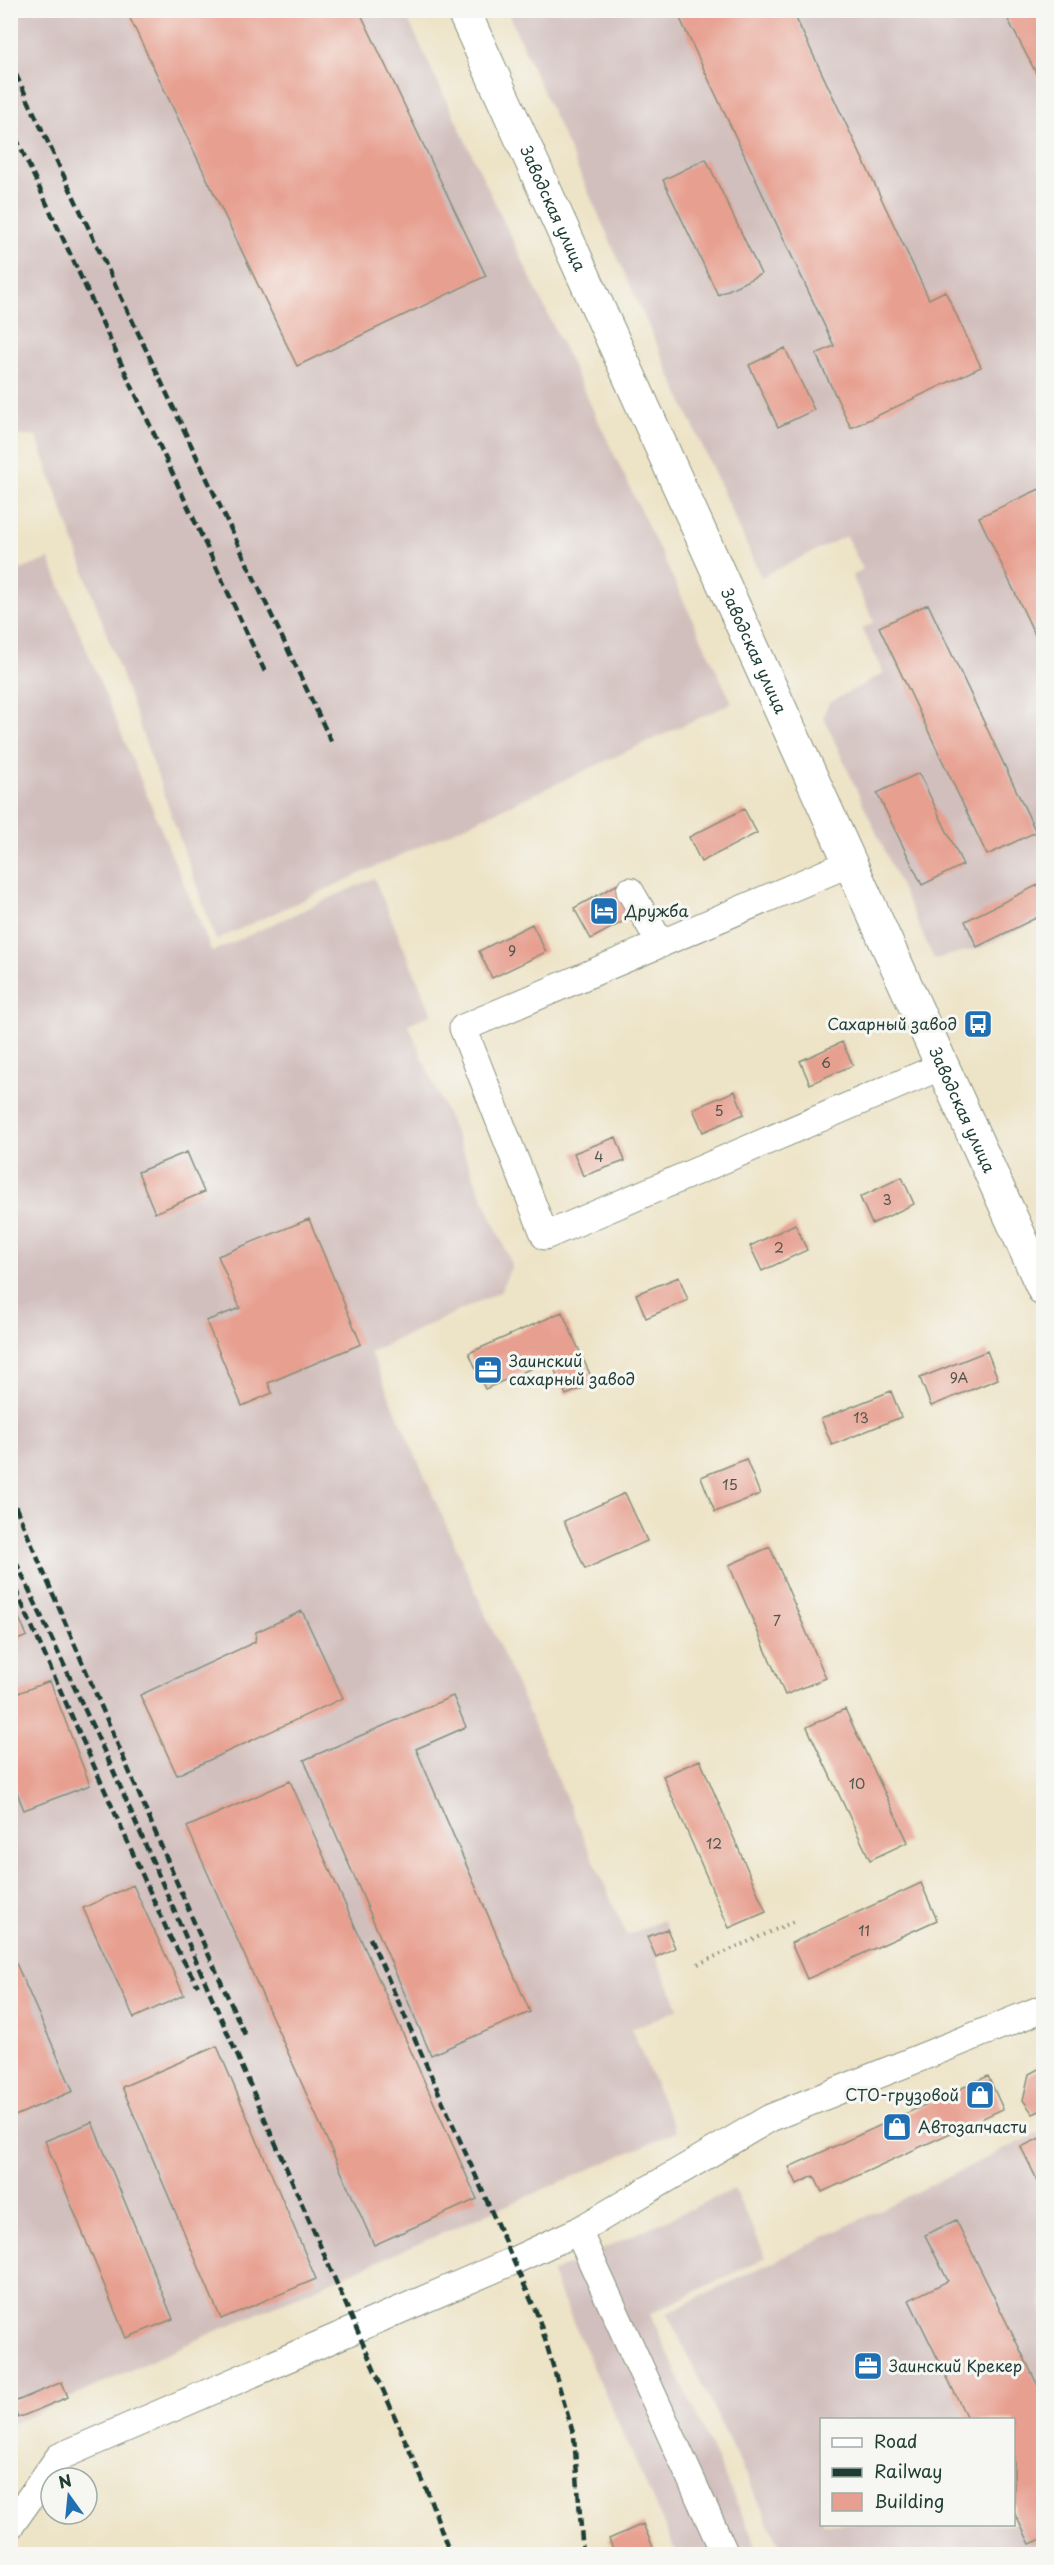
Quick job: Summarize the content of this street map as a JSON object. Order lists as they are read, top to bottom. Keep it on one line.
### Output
{"streets":{"main road":["Заводская улица"]},"places":{"hotel":["Дружба"],"bus stop":["Сахарный завод"],"office":["Заинский сахарный завод","Заинский Крекер"],"shop":["СТО-грузовой","Автозапчасти"]},"house_numbers":["9","6","5","4","3","2","9А","13","15","7","10","12","11"],"legend":["Road","Railway","Building"],"north":"top"}
